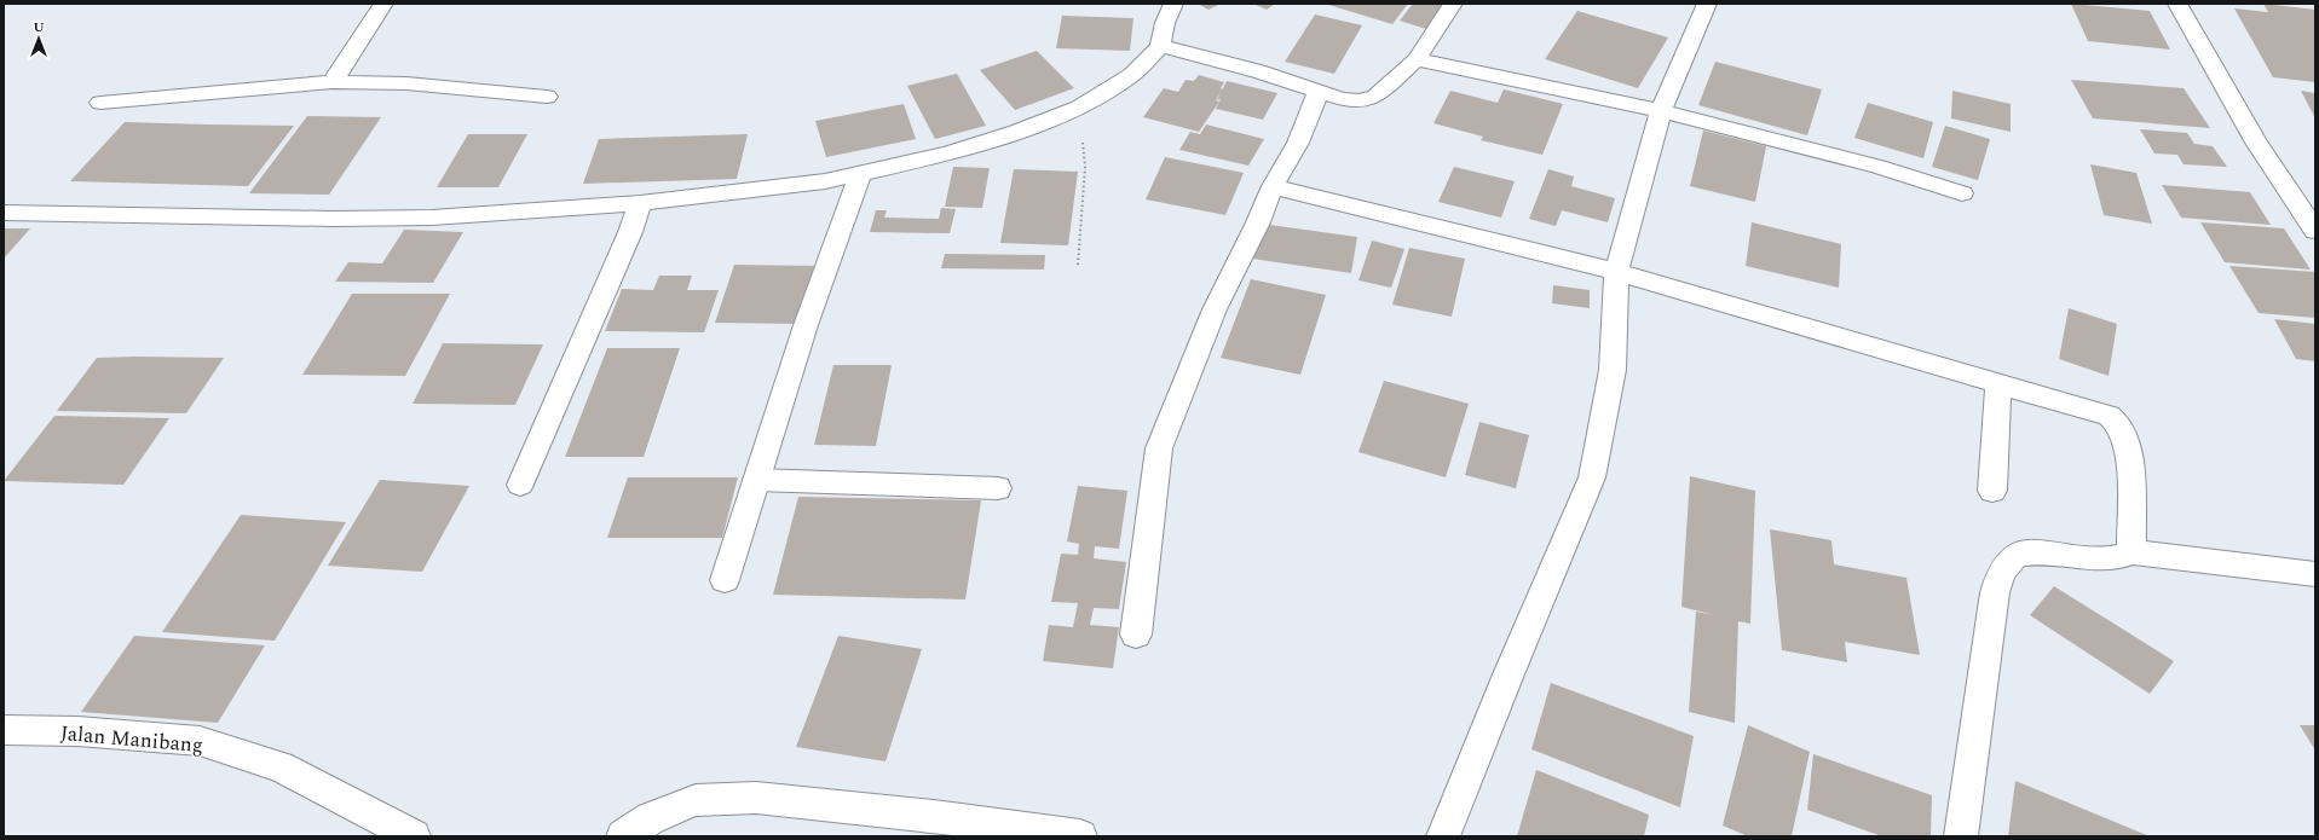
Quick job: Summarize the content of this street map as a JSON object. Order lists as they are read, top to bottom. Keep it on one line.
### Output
{"streets":{"street":["Jalan Manibang"]},"north":"top"}
